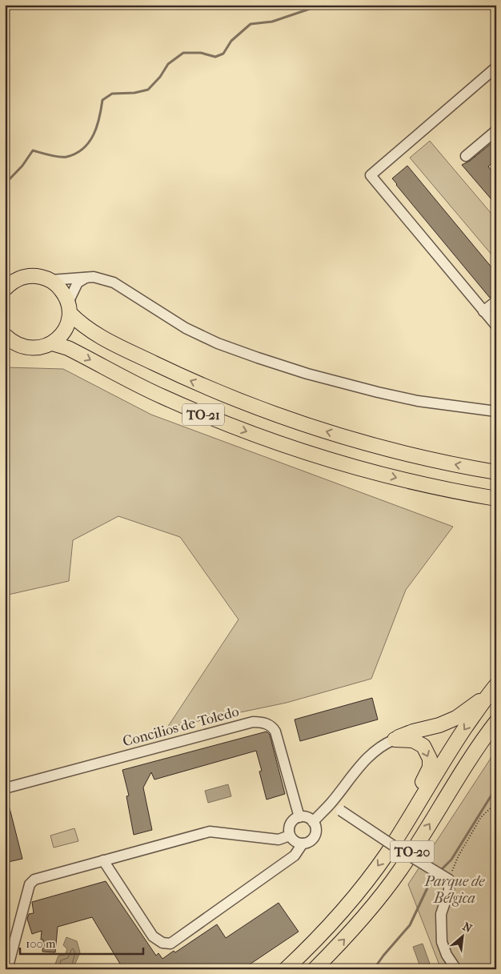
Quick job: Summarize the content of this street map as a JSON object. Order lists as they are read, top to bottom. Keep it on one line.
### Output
{"streets":{"highway":["TO-21","TO-20"],"street":["Concilios de Toledo"]},"parks":["Parque de Bélgica"],"scale_bar":"100 m","north":"top right"}
